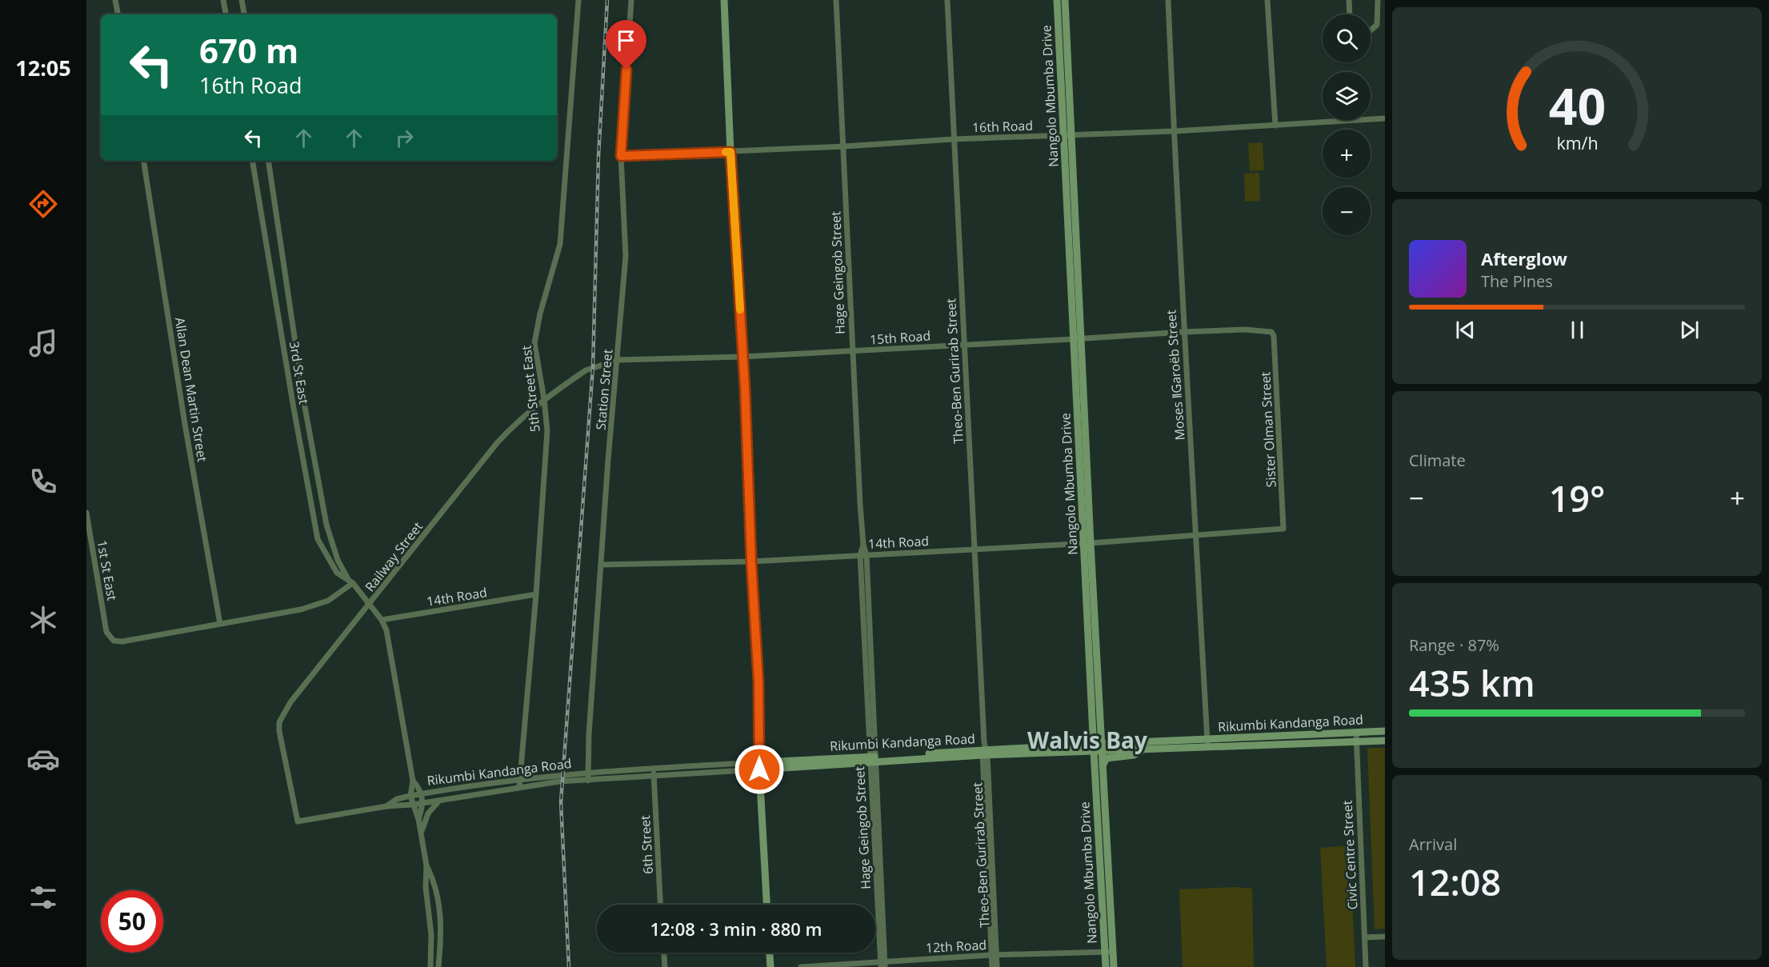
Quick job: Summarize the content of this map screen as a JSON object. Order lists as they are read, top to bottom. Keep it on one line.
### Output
{"streets":{"main road":["Nangolo Mbumba Drive","Rikumbi Kandanga Road"],"street":["16th Road","Hage Geingob Street","15th Road","Theo-Ben Gurirab Street","3rd St East","Moses ǁGaroëb Street","5th Street East","Allan Dean Martin Street","Station Street","Sister Olman Street","14th Road","Railway Street","1st St East","6th Street","Civic Centre Street","12th Road"]},"crossings":[["Nangolo Mbumba Drive","16th Road"],["Nangolo Mbumba Drive","15th Road"],["Nangolo Mbumba Drive","14th Road"],["Nangolo Mbumba Drive","Rikumbi Kandanga Road"],["Nangolo Mbumba Drive","12th Road"],["16th Road","Hage Geingob Street"],["16th Road","Theo-Ben Gurirab Street"],["16th Road","Moses ǁGaroëb Street"],["16th Road","Station Street"],["Hage Geingob Street","15th Road"],["Hage Geingob Street","14th Road"],["Hage Geingob Street","Rikumbi Kandanga Road"],["Hage Geingob Street","12th Road"],["15th Road","Theo-Ben Gurirab Street"],["15th Road","Moses ǁGaroëb Street"],["15th Road","Station Street"],["15th Road","Sister Olman Street"],["15th Road","Railway Street"],["Theo-Ben Gurirab Street","14th Road"],["Theo-Ben Gurirab Street","Rikumbi Kandanga Road"],["Theo-Ben Gurirab Street","12th Road"],["3rd St East","14th Road"],["3rd St East","Railway Street"],["3rd St East","Rikumbi Kandanga Road"],["Moses ǁGaroëb Street","Sister Olman Street"],["Moses ǁGaroëb Street","14th Road"],["Moses ǁGaroëb Street","Rikumbi Kandanga Road"],["5th Street East","14th Road"],["5th Street East","Railway Street"],["5th Street East","Rikumbi Kandanga Road"],["Allan Dean Martin Street","1st St East"],["Station Street","14th Road"],["Station Street","Railway Street"],["Station Street","Rikumbi Kandanga Road"],["Sister Olman Street","14th Road"],["Railway Street","Rikumbi Kandanga Road"],["Rikumbi Kandanga Road","6th Street"],["Rikumbi Kandanga Road","Civic Centre Street"]],"districts":["Walvis Bay"],"page":{"tabs":"12:05","map_buttons":["+","−"],"turn":["670 m","16th Road"],"song":["Afterglow","The Pines"],"tile":["Climate",["Range · 87%","435 km"],["Arrival","12:08"]],"heat":["−","19°","+"],"limit":"50","trip":"12:08 · 3 min · 880 m","gauge":["40","km/h"]}}
